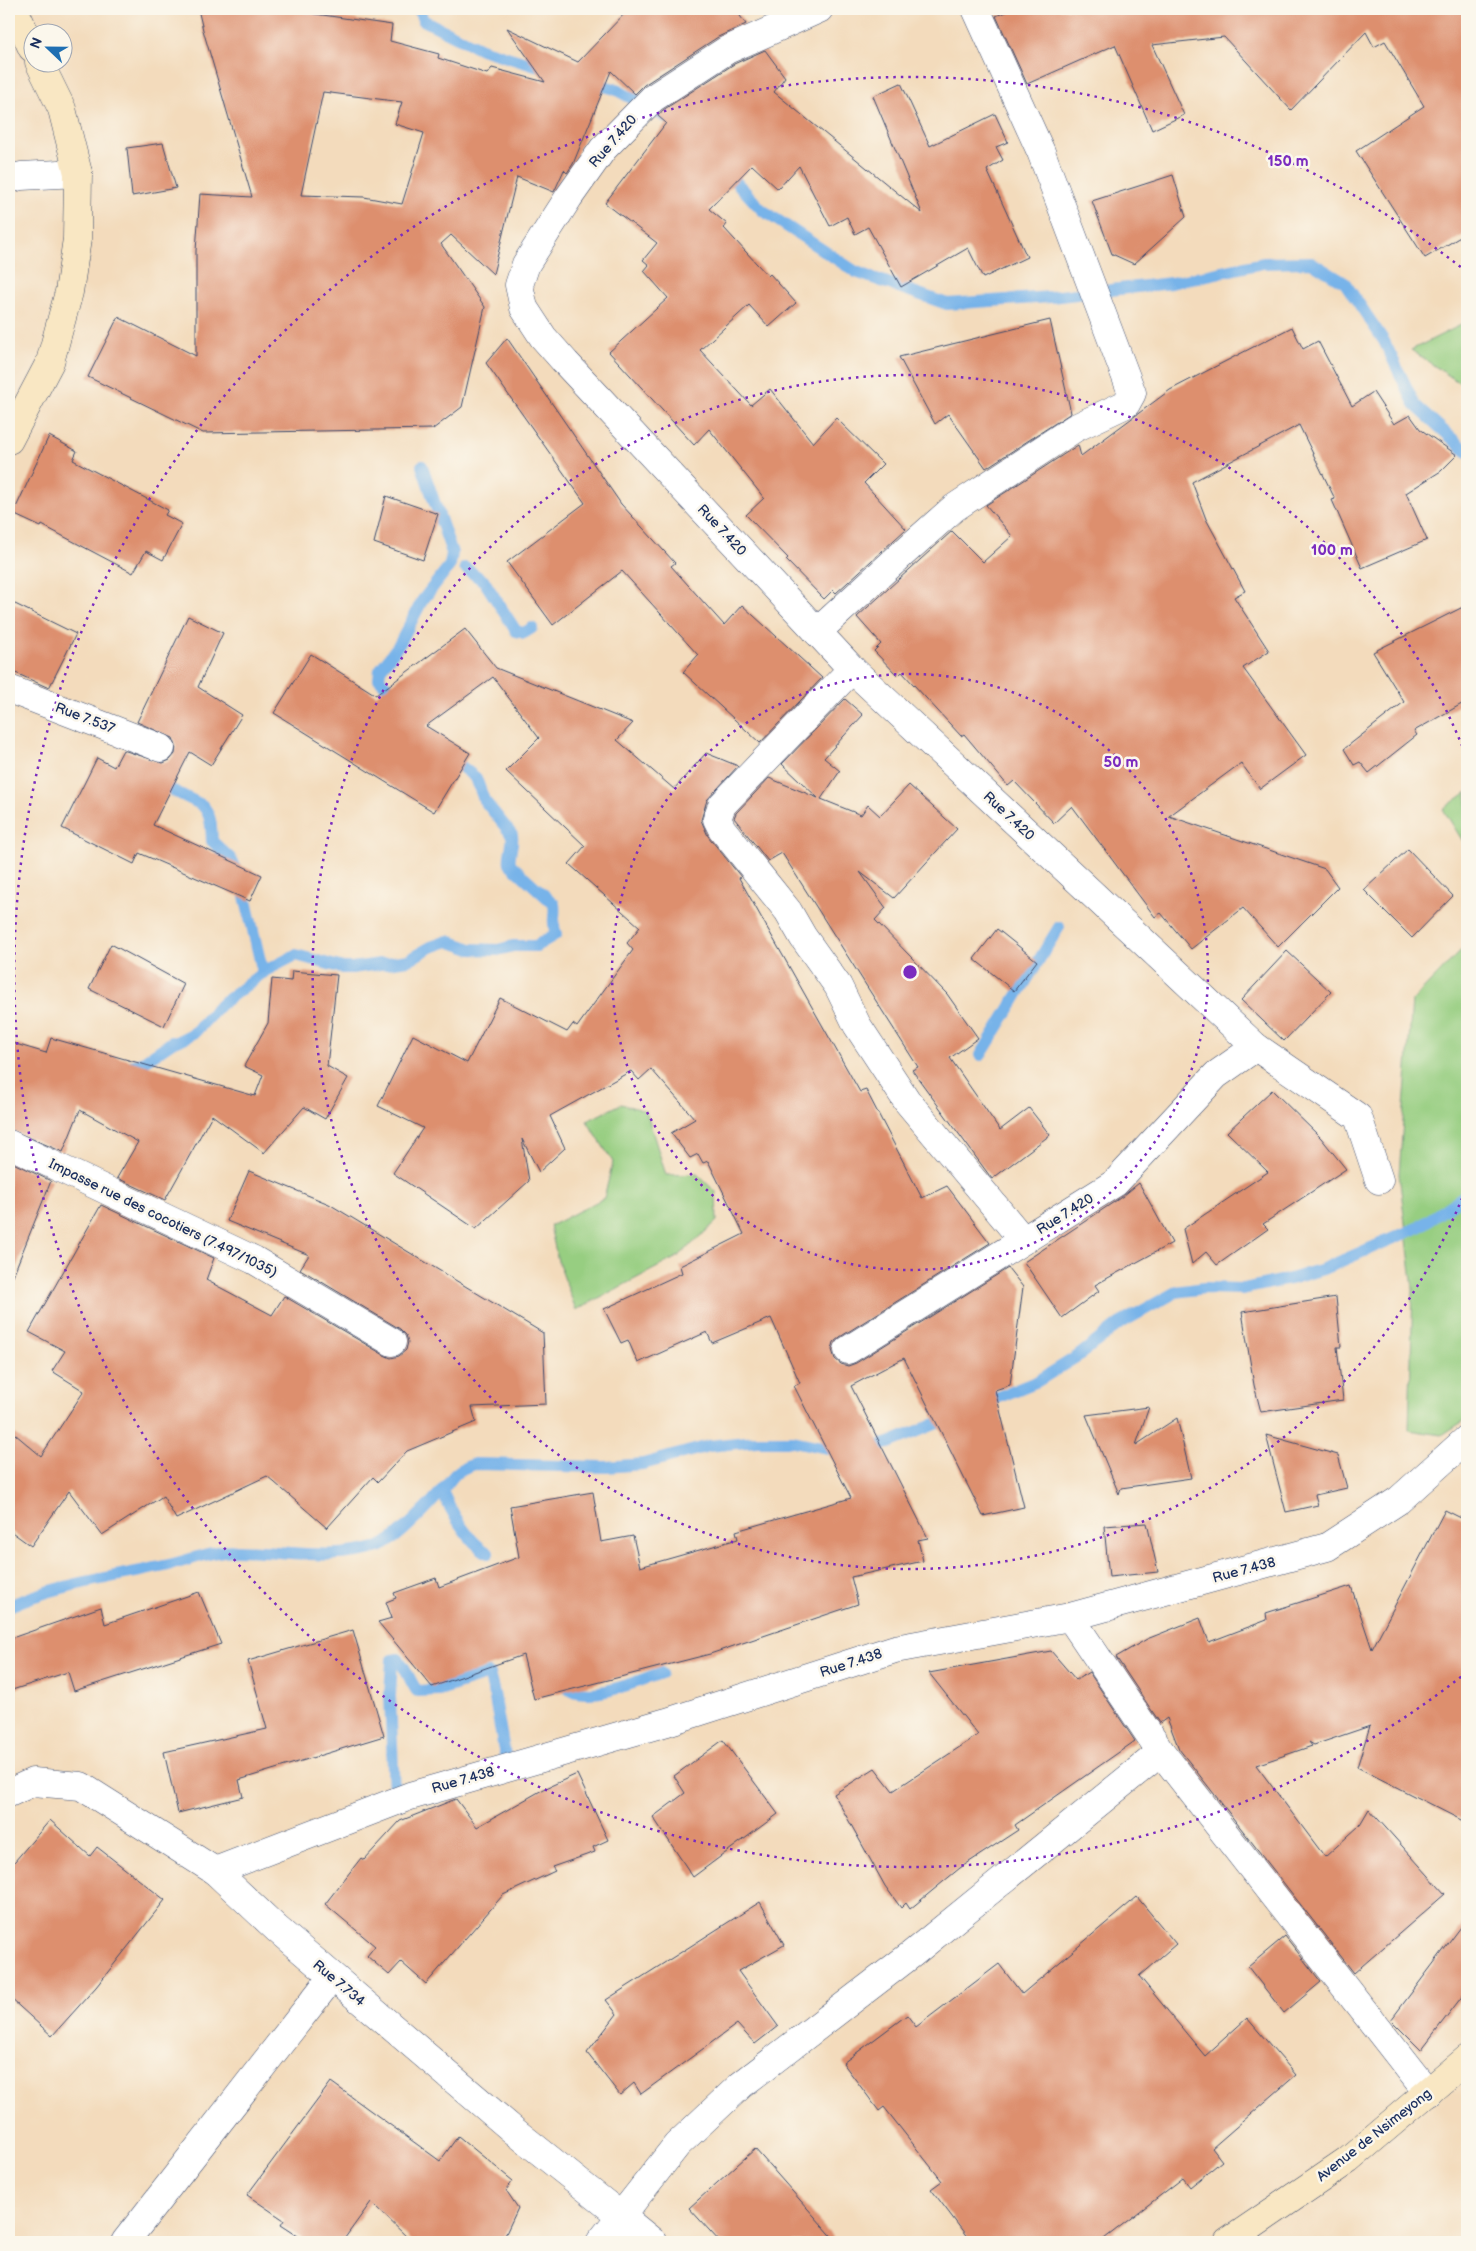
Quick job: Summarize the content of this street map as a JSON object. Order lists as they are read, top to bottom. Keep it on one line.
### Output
{"streets":{"street":["Rue 7.420","Rue 7.537","Impasse rue des cocotiers (7.497/1035)","Rue 7.438","Rue 7.734","Avenue de Nsimeyong"]},"crossings":[["Rue 7.438","Rue 7.734"]],"north":"left","rings":["150 m","100 m","50 m"]}
